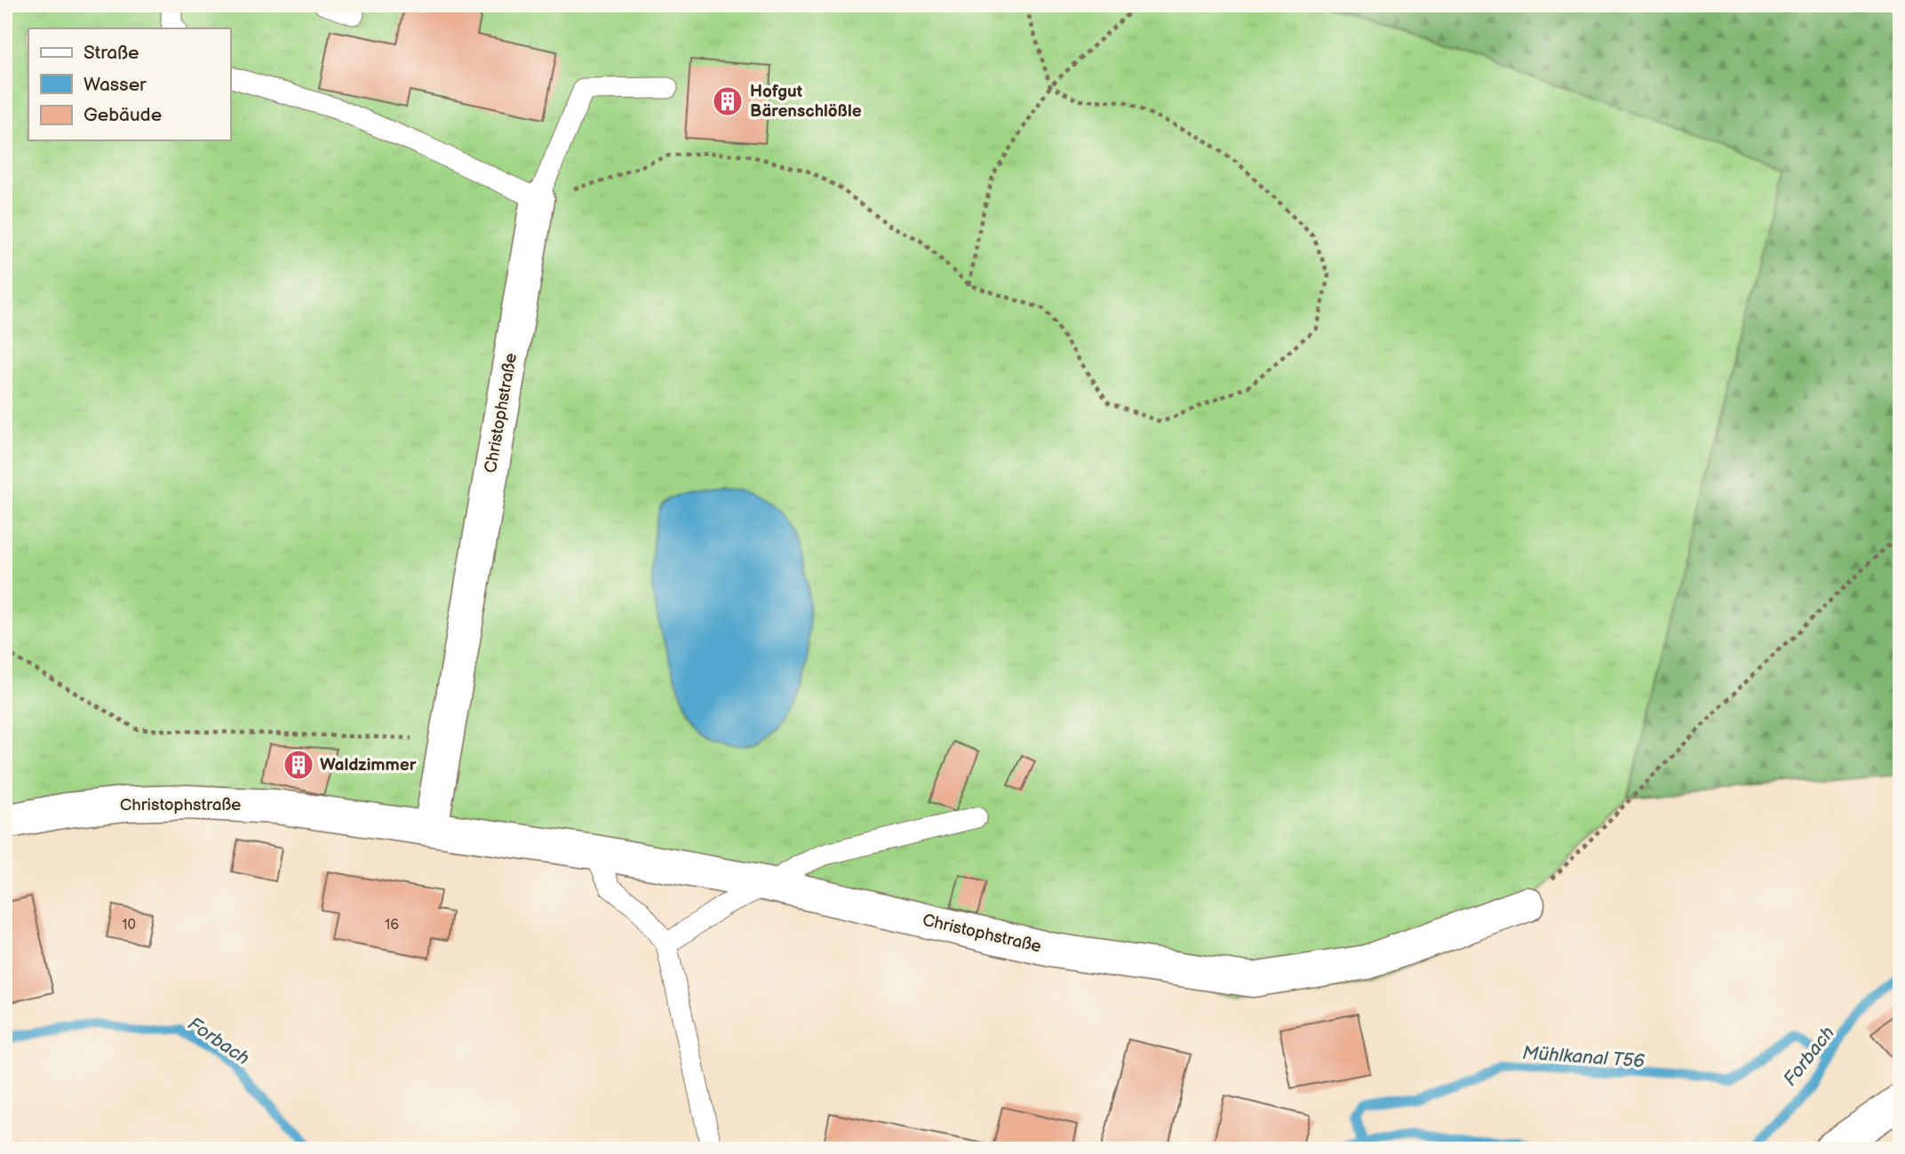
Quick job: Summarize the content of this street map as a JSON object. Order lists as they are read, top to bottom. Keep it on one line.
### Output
{"streets":{"street":["Christophstraße"]},"water":["Forbach","Mühlkanal T56"],"places":{"building":["Hofgut Bärenschlößle","Waldzimmer"]},"house_numbers":["10","16"],"legend":["Straße","Wasser","Gebäude"]}
